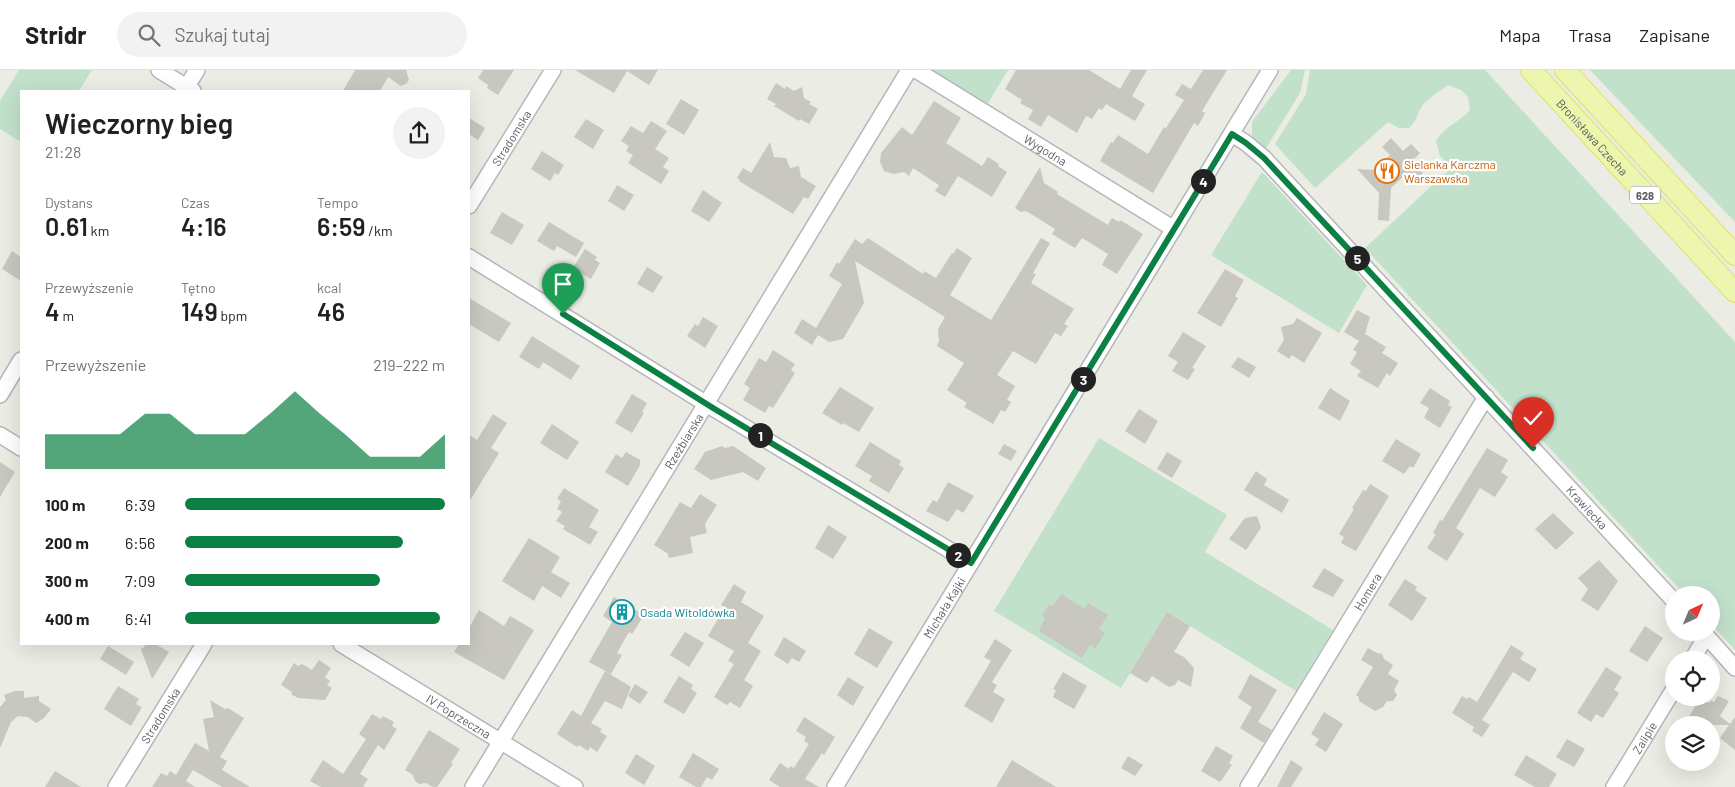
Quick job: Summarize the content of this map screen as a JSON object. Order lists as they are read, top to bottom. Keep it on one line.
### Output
{"streets":{"main road":["Bronisława Czecha","628"],"street":["Stradomska","Wygodna","Rzeźbiarska","Krawiecka","Homera","Michała Kajki","IV Poprzeczna","Zalipie"]},"crossings":[["Wygodna","Michała Kajki"],["Rzeźbiarska","IV Poprzeczna"],["Krawiecka","Homera"],["Krawiecka","Michała Kajki"]],"places":{"restaurant":["Sielanka Karczma Warszawska"],"building":["Osada Witoldówka"]},"north":"top right","page":{"header":"Stridr","search":"Szukaj tutaj","nav":["Mapa","Trasa","Zapisane"],"heading":["Wieczorny bieg","21:28"],"pins":["4","5","3","1","2"],"stats":[["Dystans","0.61 km"],["Czas","4:16"],["Tempo","6:59 /km"],["Przewyższenie","4 m"],["Tętno","149 bpm"],["kcal","46"]],"chart":["Przewyższenie","219–222 m"],"list":[{"name":"100 m","note":"6:39"},{"name":"200 m","note":"6:56"},{"name":"300 m","note":"7:09"},{"name":"400 m","note":"6:41"}]}}
